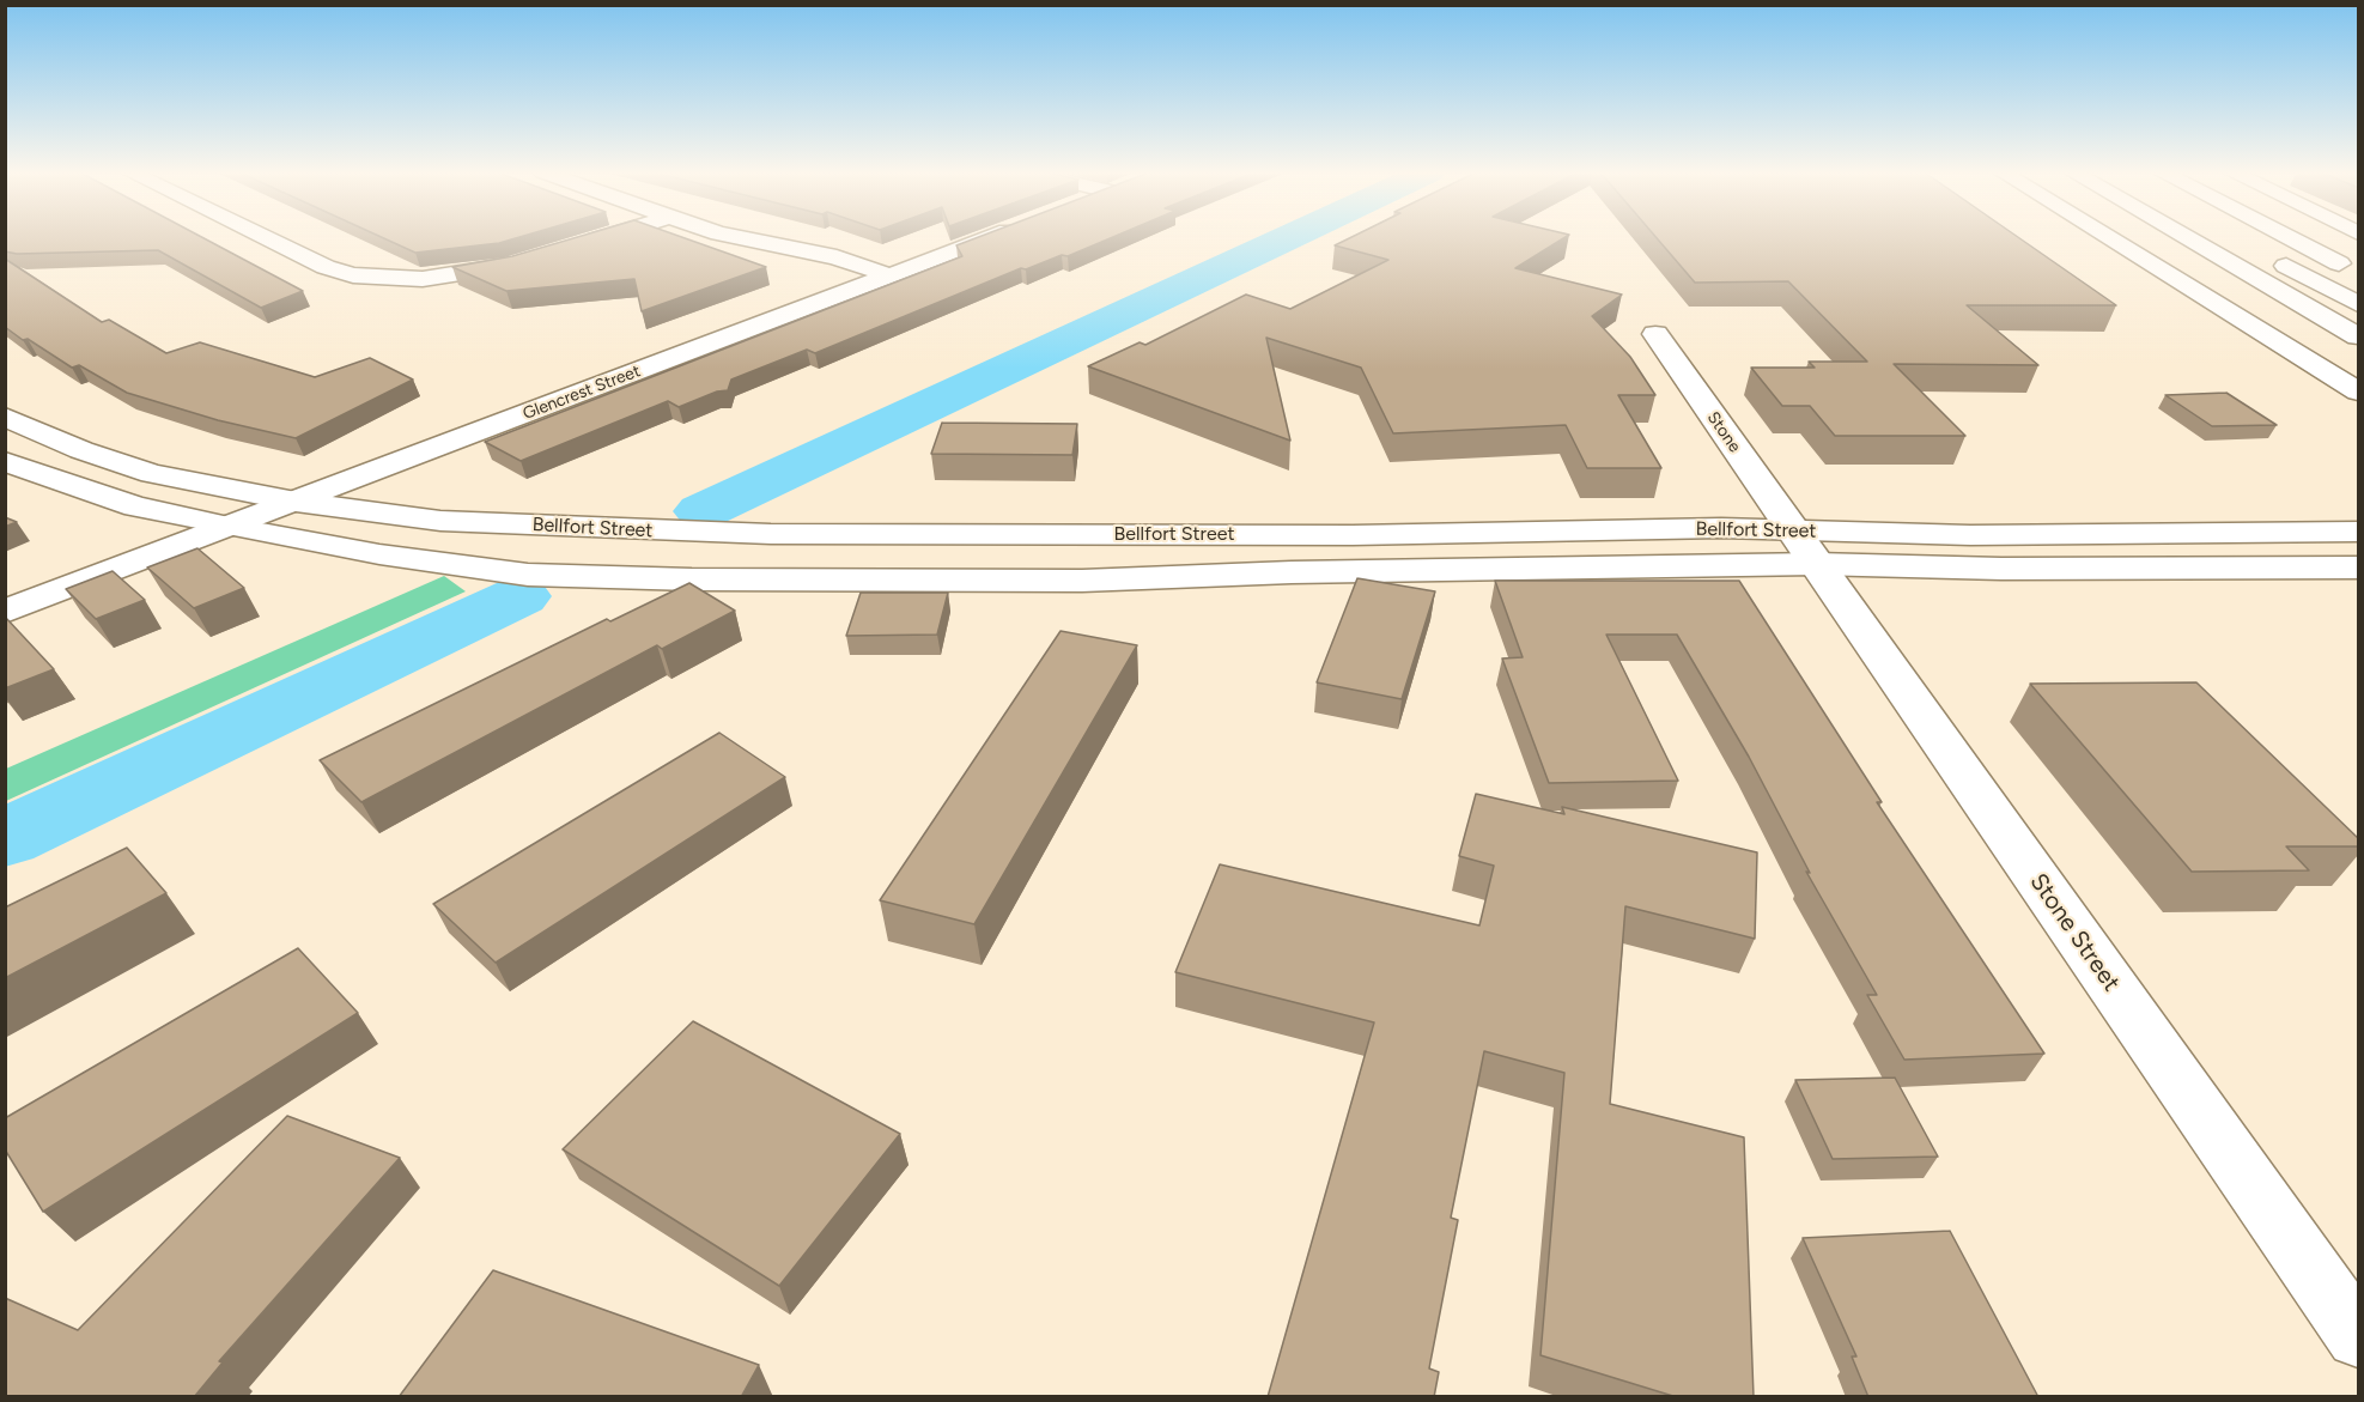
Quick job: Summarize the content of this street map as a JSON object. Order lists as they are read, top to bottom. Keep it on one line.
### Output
{"streets":{"main road":["Glencrest Street","Stone","Bellfort Street","Stone Street"]},"crossings":[["Glencrest Street","Bellfort Street"],["Stone","Bellfort Street"],["Stone","Stone Street"],["Bellfort Street","Stone Street"]]}
